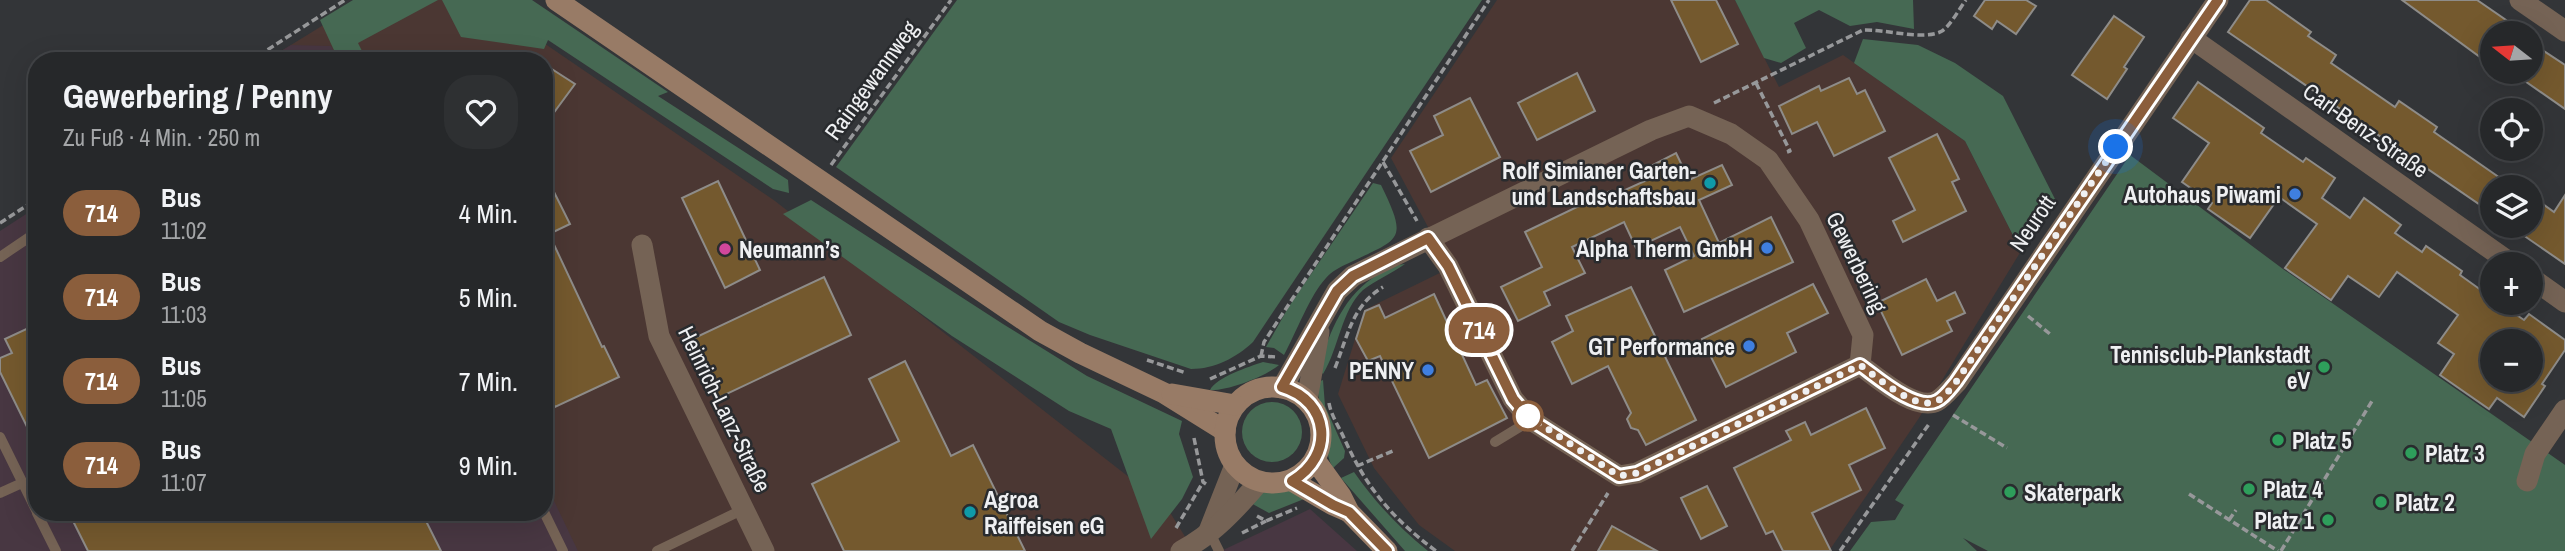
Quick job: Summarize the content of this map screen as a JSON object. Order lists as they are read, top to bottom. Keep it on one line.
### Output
{"streets":{"street":["Carl-Benz-Straße","Neurott","Gewerbering","Heinrich-Lanz-Straße"],"path":["Raingewannweg"]},"crossings":[["Carl-Benz-Straße","Neurott"]],"places":["Rolf Simianer Garten- und Landschaftsbau","Autohaus Piwami","Alpha Therm GmbH","Neumann’s","GT Performance","Tennisclub-Plankstadt eV","PENNY","Platz 5","Platz 3","Platz 4","Skaterpark","Platz 2","Agroa Raiffeisen eG","Platz 1"],"lines":["bus line 714"],"north":"left","page":{"on_map":"714","map_buttons":["+","−"],"heading":["Gewerbering / Penny","Zu Fuß · 4 Min. · 250 m"],"list":[{"mark":"714","name":"Bus","note":"11:02","value":"4 Min."},{"mark":"714","name":"Bus","note":"11:03","value":"5 Min."},{"mark":"714","name":"Bus","note":"11:05","value":"7 Min."},{"mark":"714","name":"Bus","note":"11:07","value":"9 Min."}]}}
